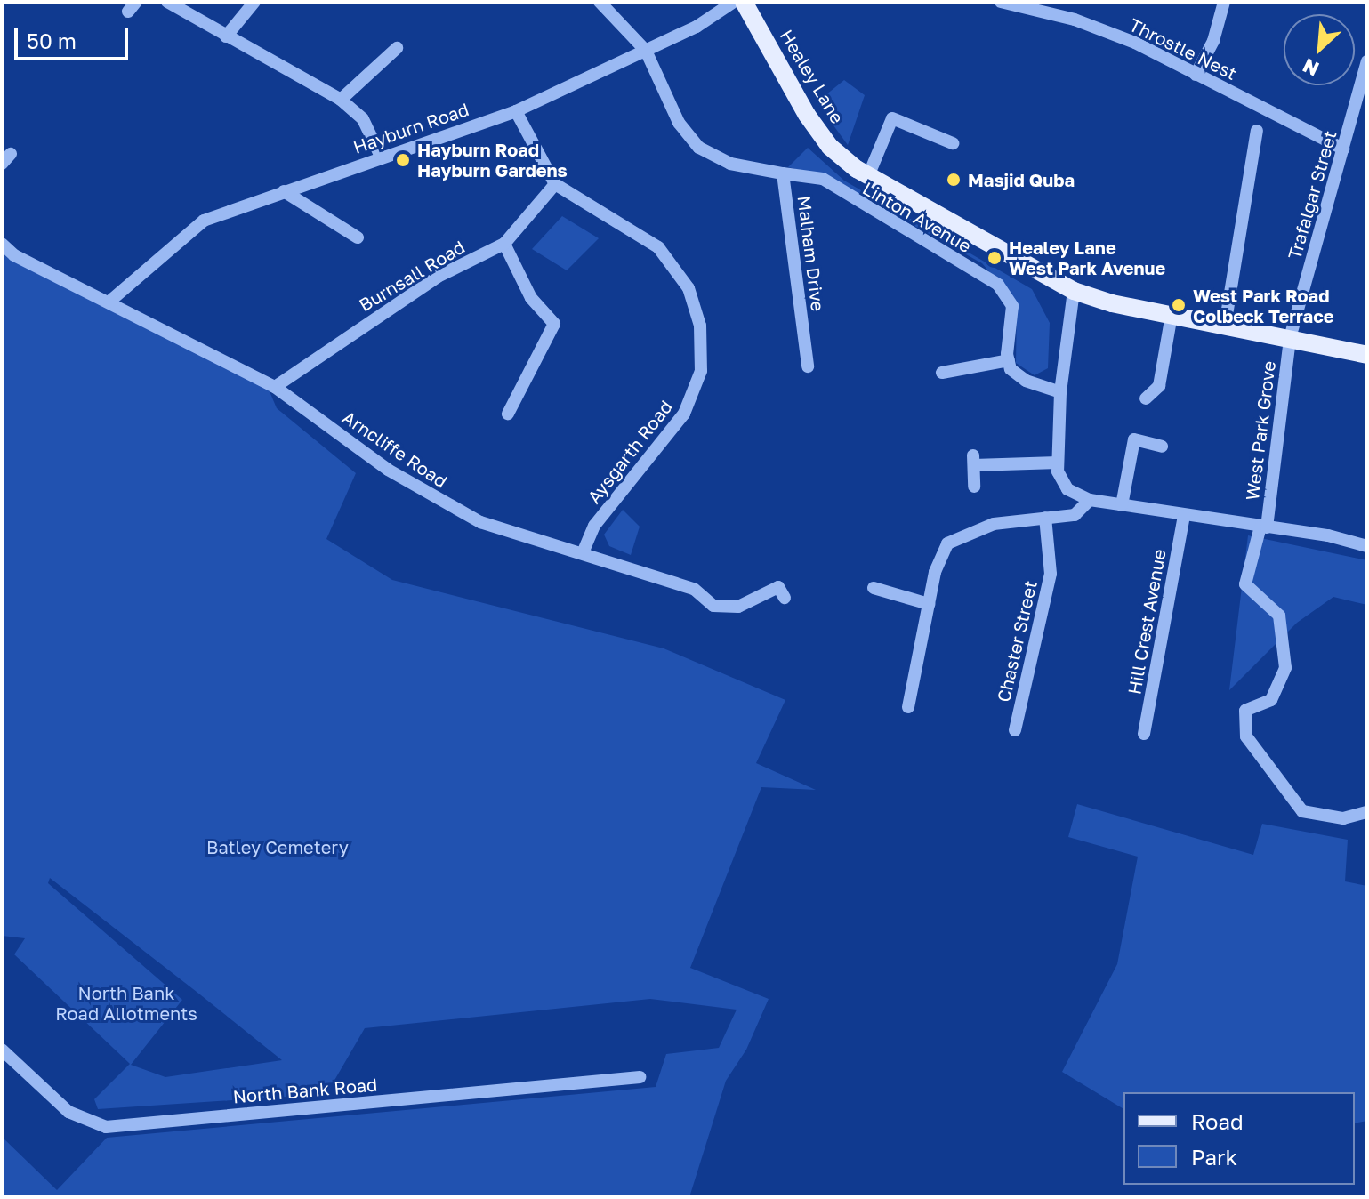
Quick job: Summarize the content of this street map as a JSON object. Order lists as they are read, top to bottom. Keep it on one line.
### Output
{"streets":{"main road":["Healey Lane"],"street":["Throstle Nest","Hayburn Road","Trafalgar Street","Linton Avenue","Malham Drive","Burnsall Road","West Park Grove","Arncliffe Road","Aysgarth Road","Hill Crest Avenue","Chaster Street","North Bank Road"]},"crossings":[["Throstle Nest","Trafalgar Street"],["Healey Lane","Trafalgar Street"],["Healey Lane","West Park Grove"],["Hayburn Road","Malham Drive"],["Hayburn Road","Arncliffe Road"],["Trafalgar Street","West Park Grove"],["Linton Avenue","Malham Drive"],["Burnsall Road","Arncliffe Road"],["Burnsall Road","Aysgarth Road"],["Arncliffe Road","Aysgarth Road"]],"parks":["Batley Cemetery","North Bank Road Allotments"],"places":["Hayburn Road Hayburn Gardens","Masjid Quba","Healey Lane West Park Avenue","West Park Road Colbeck Terrace"],"legend":["Road","Park"],"scale_bar":"50 m","north":"bottom left"}
